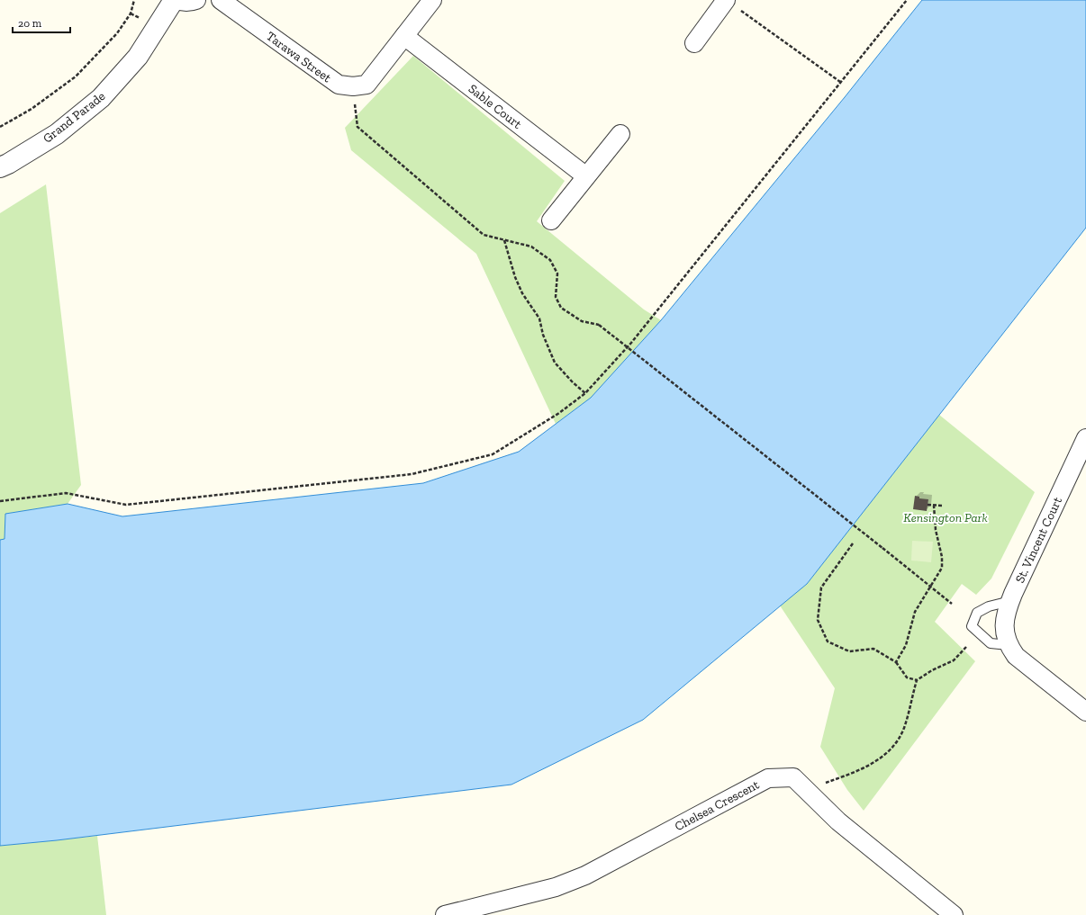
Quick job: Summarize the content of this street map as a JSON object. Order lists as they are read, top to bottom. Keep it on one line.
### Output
{"streets":{"street":["Tarawa Street","Sable Court","Grand Parade","St. Vincent Court","Chelsea Crescent"]},"parks":["Kensington Park"],"scale_bar":"20 m"}
